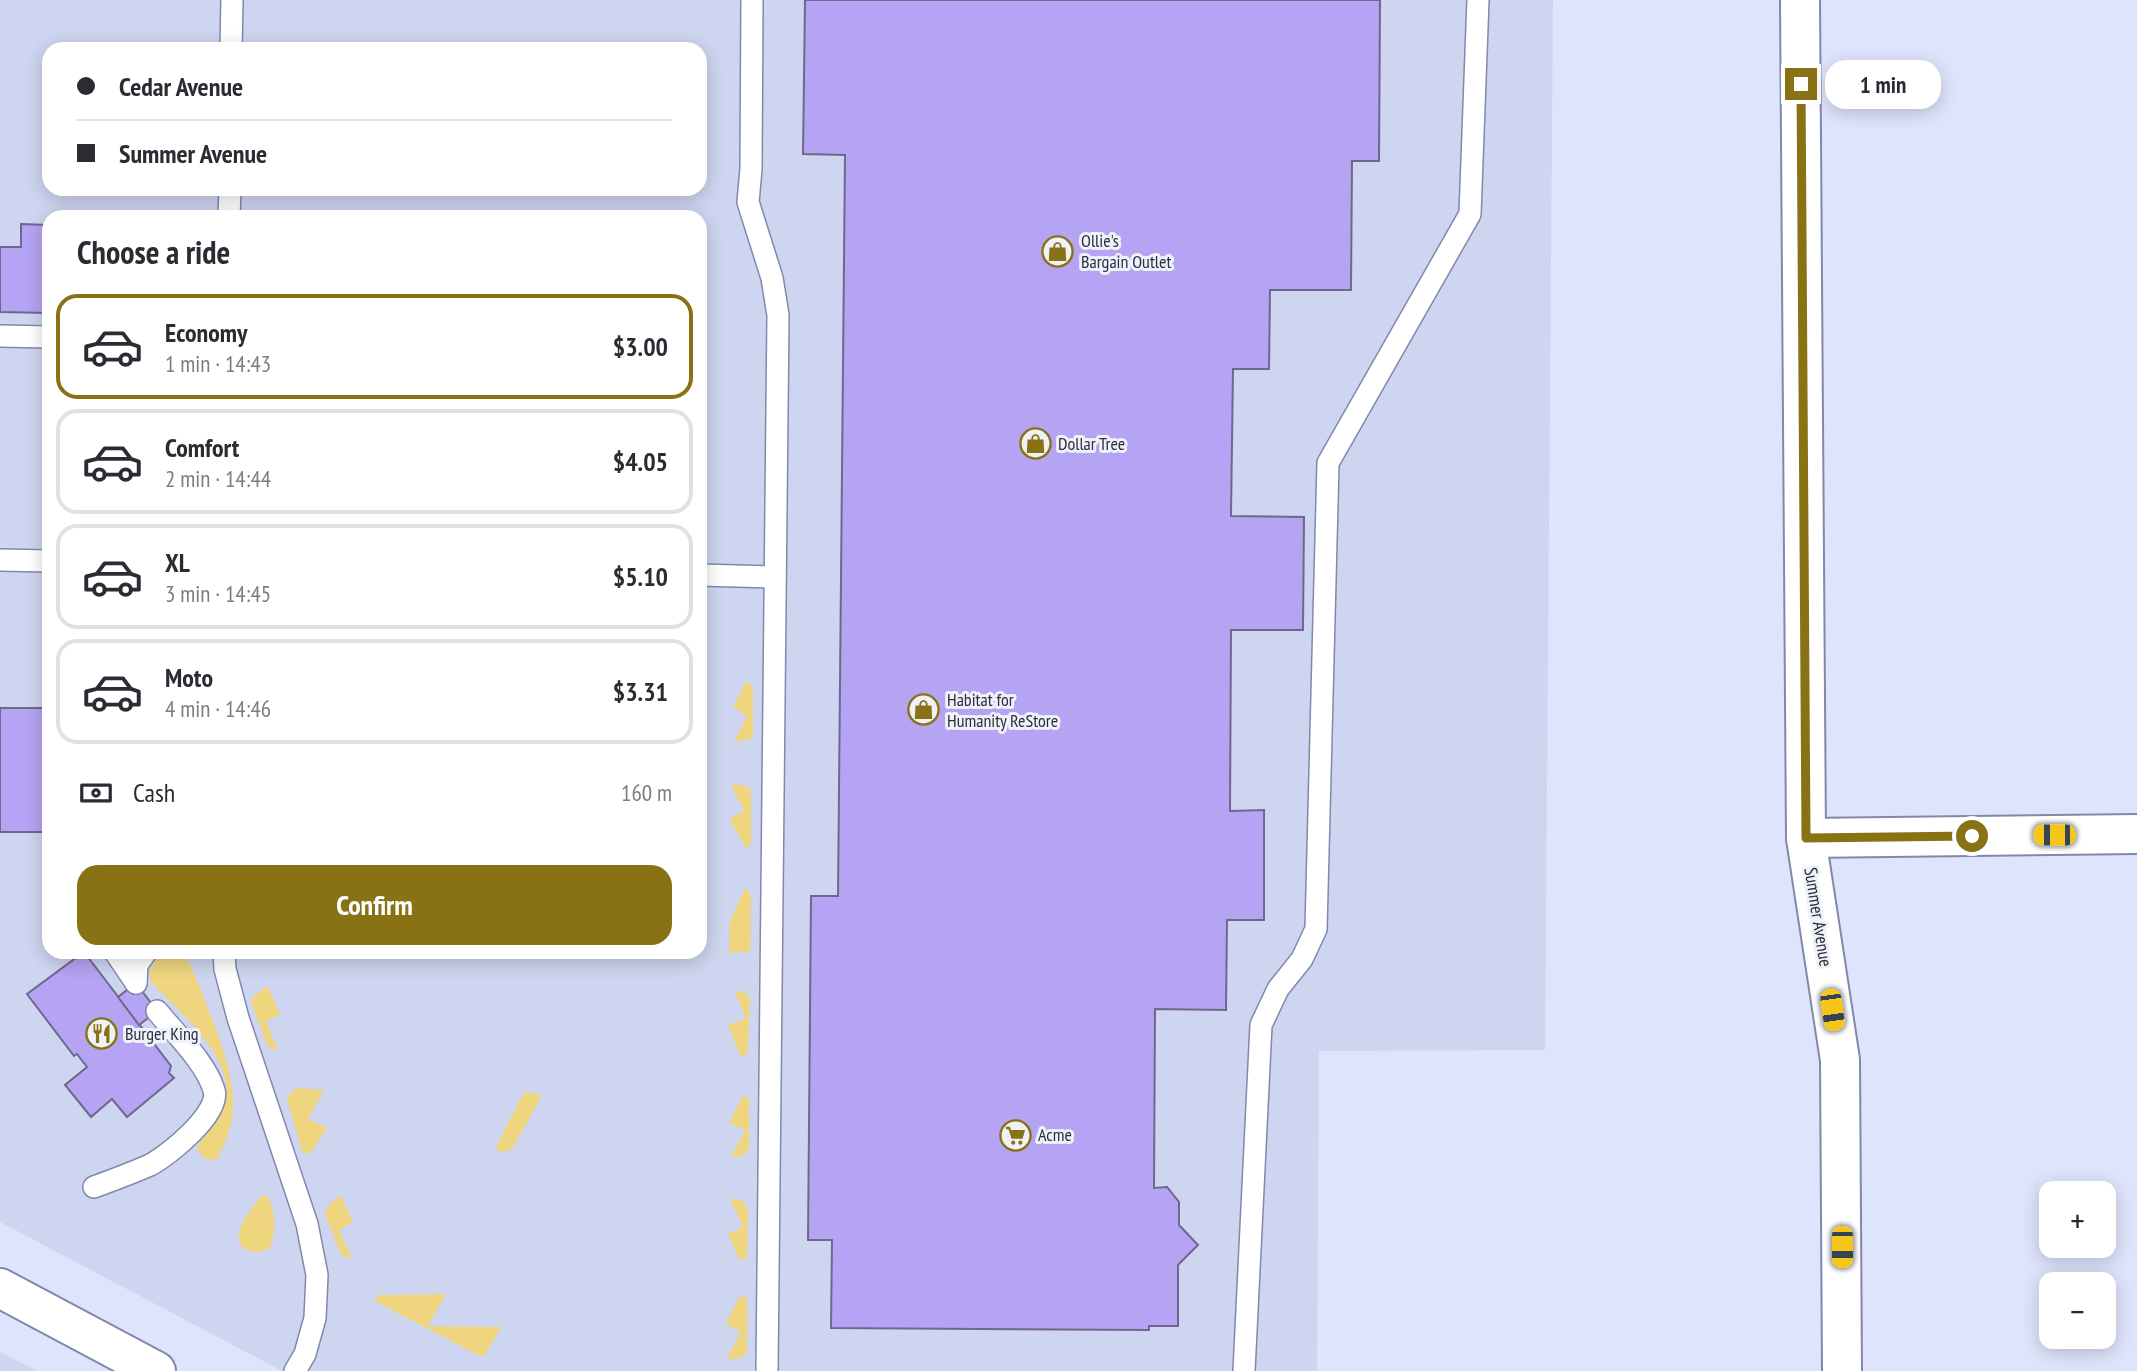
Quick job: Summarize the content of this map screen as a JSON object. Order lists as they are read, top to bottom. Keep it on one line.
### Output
{"streets":{"street":["Summer Avenue"]},"places":{"shop":["Ollie's Bargain Outlet","Dollar Tree","Habitat for Humanity ReStore"],"restaurant":["Burger King"],"supermarket":["Acme"]},"page":{"banner":["Cedar Avenue","Summer Avenue"],"bubble":"1 min","heading":"Choose a ride","list":[{"name":"Economy","note":"1 min · 14:43","value":"$3.00"},{"name":"Comfort","note":"2 min · 14:44","value":"$4.05"},{"name":"XL","note":"3 min · 14:45","value":"$5.10"},{"name":"Moto","note":"4 min · 14:46","value":"$3.31"}],"pay":["Cash","160 m"],"buttons":"Confirm","map_buttons":["+","−"]}}
